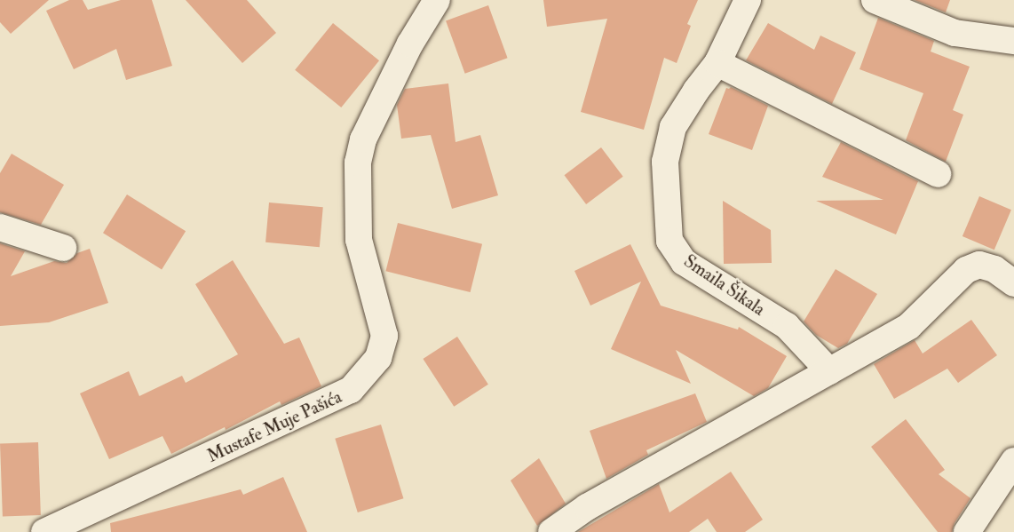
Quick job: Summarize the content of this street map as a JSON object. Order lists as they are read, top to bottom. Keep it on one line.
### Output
{"streets":{"street":["Smaila Šikala","Mustafe Muje Pašića"]}}
